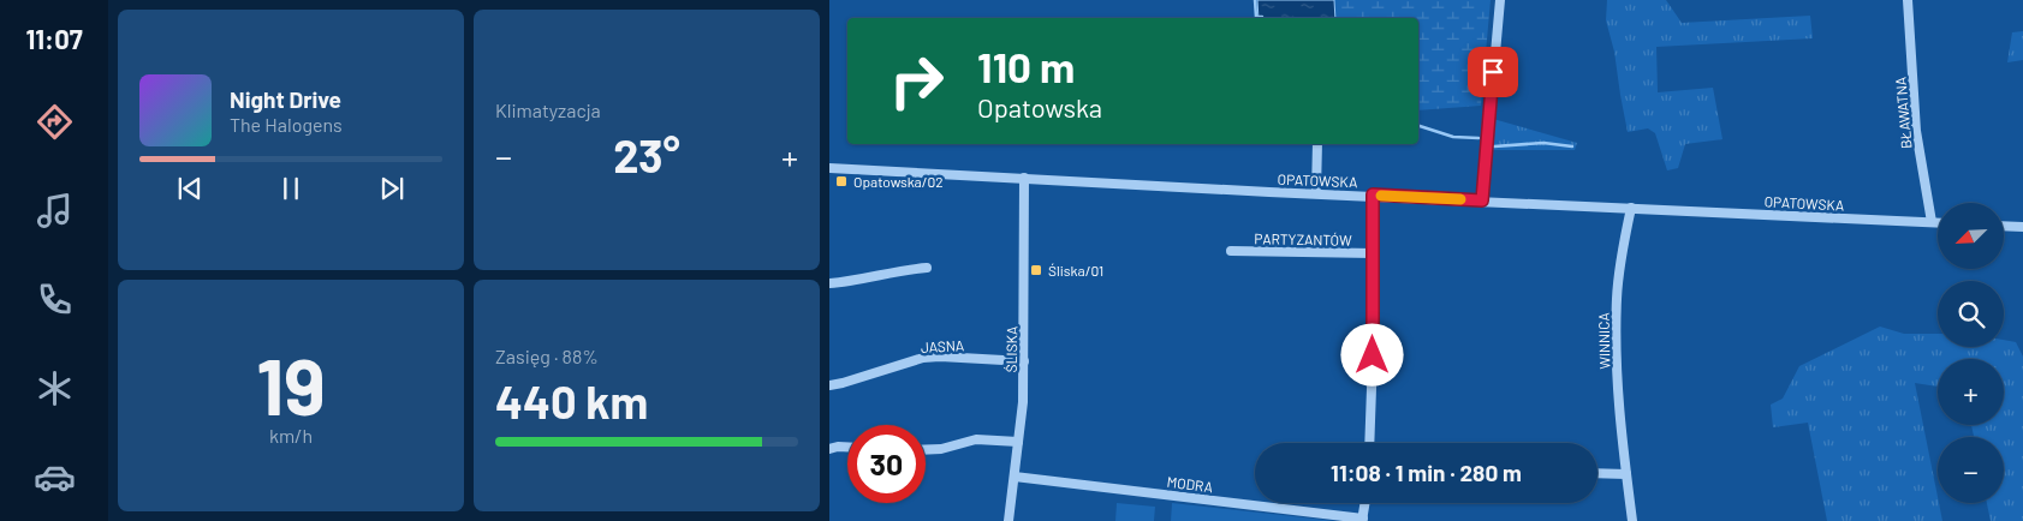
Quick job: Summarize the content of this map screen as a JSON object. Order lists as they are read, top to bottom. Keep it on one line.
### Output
{"streets":{"street":["BŁAWATNA","OPATOWSKA","PARTYZANTÓW","WINNICA","JASNA","ŚLISKA","MODRA"]},"crossings":[["BŁAWATNA","OPATOWSKA"],["OPATOWSKA","PARTYZANTÓW"],["OPATOWSKA","WINNICA"],["OPATOWSKA","ŚLISKA"],["JASNA","ŚLISKA"],["ŚLISKA","MODRA"]],"places":{"transit":["Opatowska/02","Śliska/01"]},"north":"bottom left","page":{"tabs":"11:07","tile":["Klimatyzacja",["19","km/h"],["Zasięg · 88%","440 km"]],"turn":["110 m","Opatowska"],"song":["Night Drive","The Halogens"],"heat":["−","23°","+"],"map_buttons":["+","−"],"limit":"30","trip":"11:08 · 1 min · 280 m"}}
